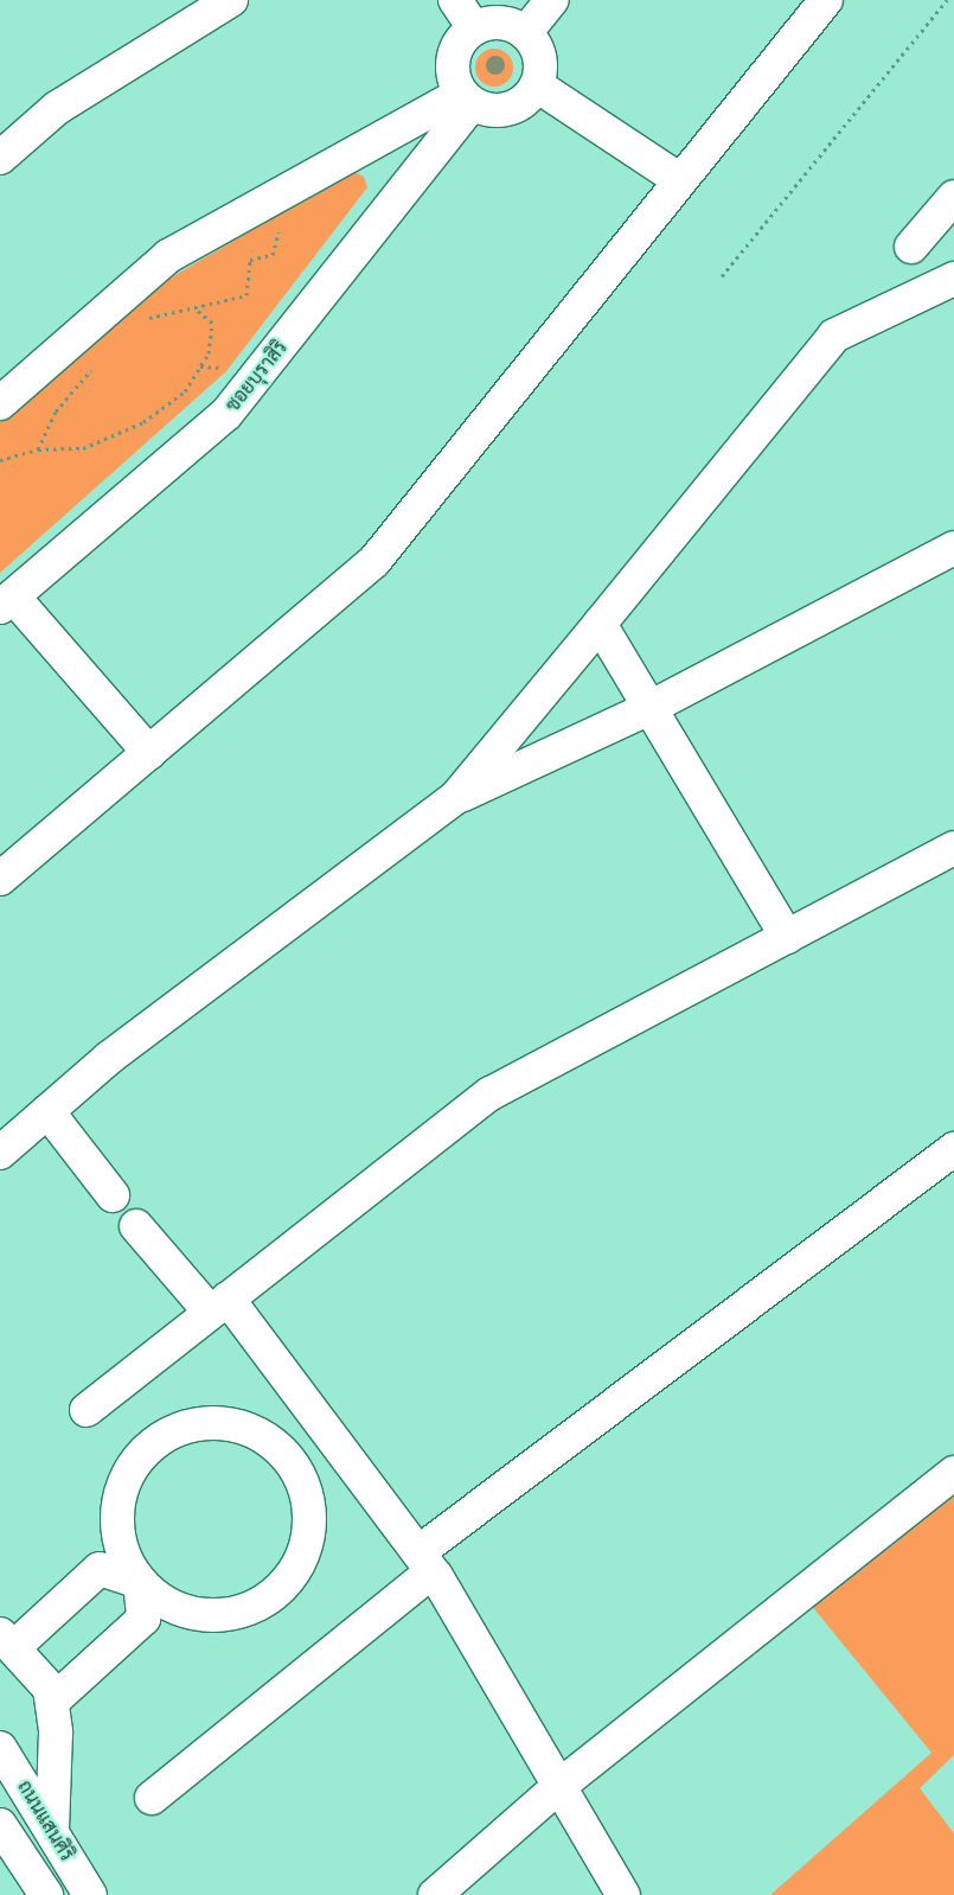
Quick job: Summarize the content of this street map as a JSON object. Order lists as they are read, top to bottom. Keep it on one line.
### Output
{"streets":{"street":["ซอยบุราสิริ","ถนนแสนศิริ"]}}
